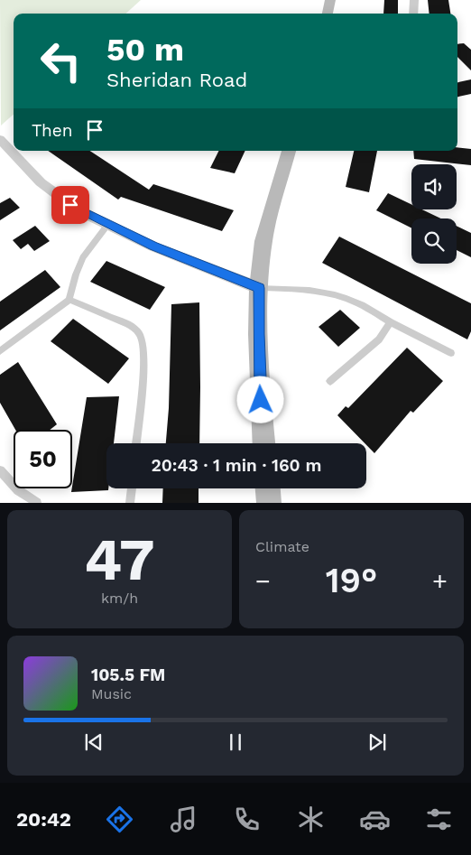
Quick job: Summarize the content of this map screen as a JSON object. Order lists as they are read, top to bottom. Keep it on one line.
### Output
{"page":{"turn":["50 m","Sheridan Road"],"then":"Then","limit":"50","trip":"20:43 · 1 min · 160 m","tile":[["47","km/h"],"Climate"],"heat":["−","19°","+"],"song":["105.5 FM","Music"],"tabs":"20:42"}}
